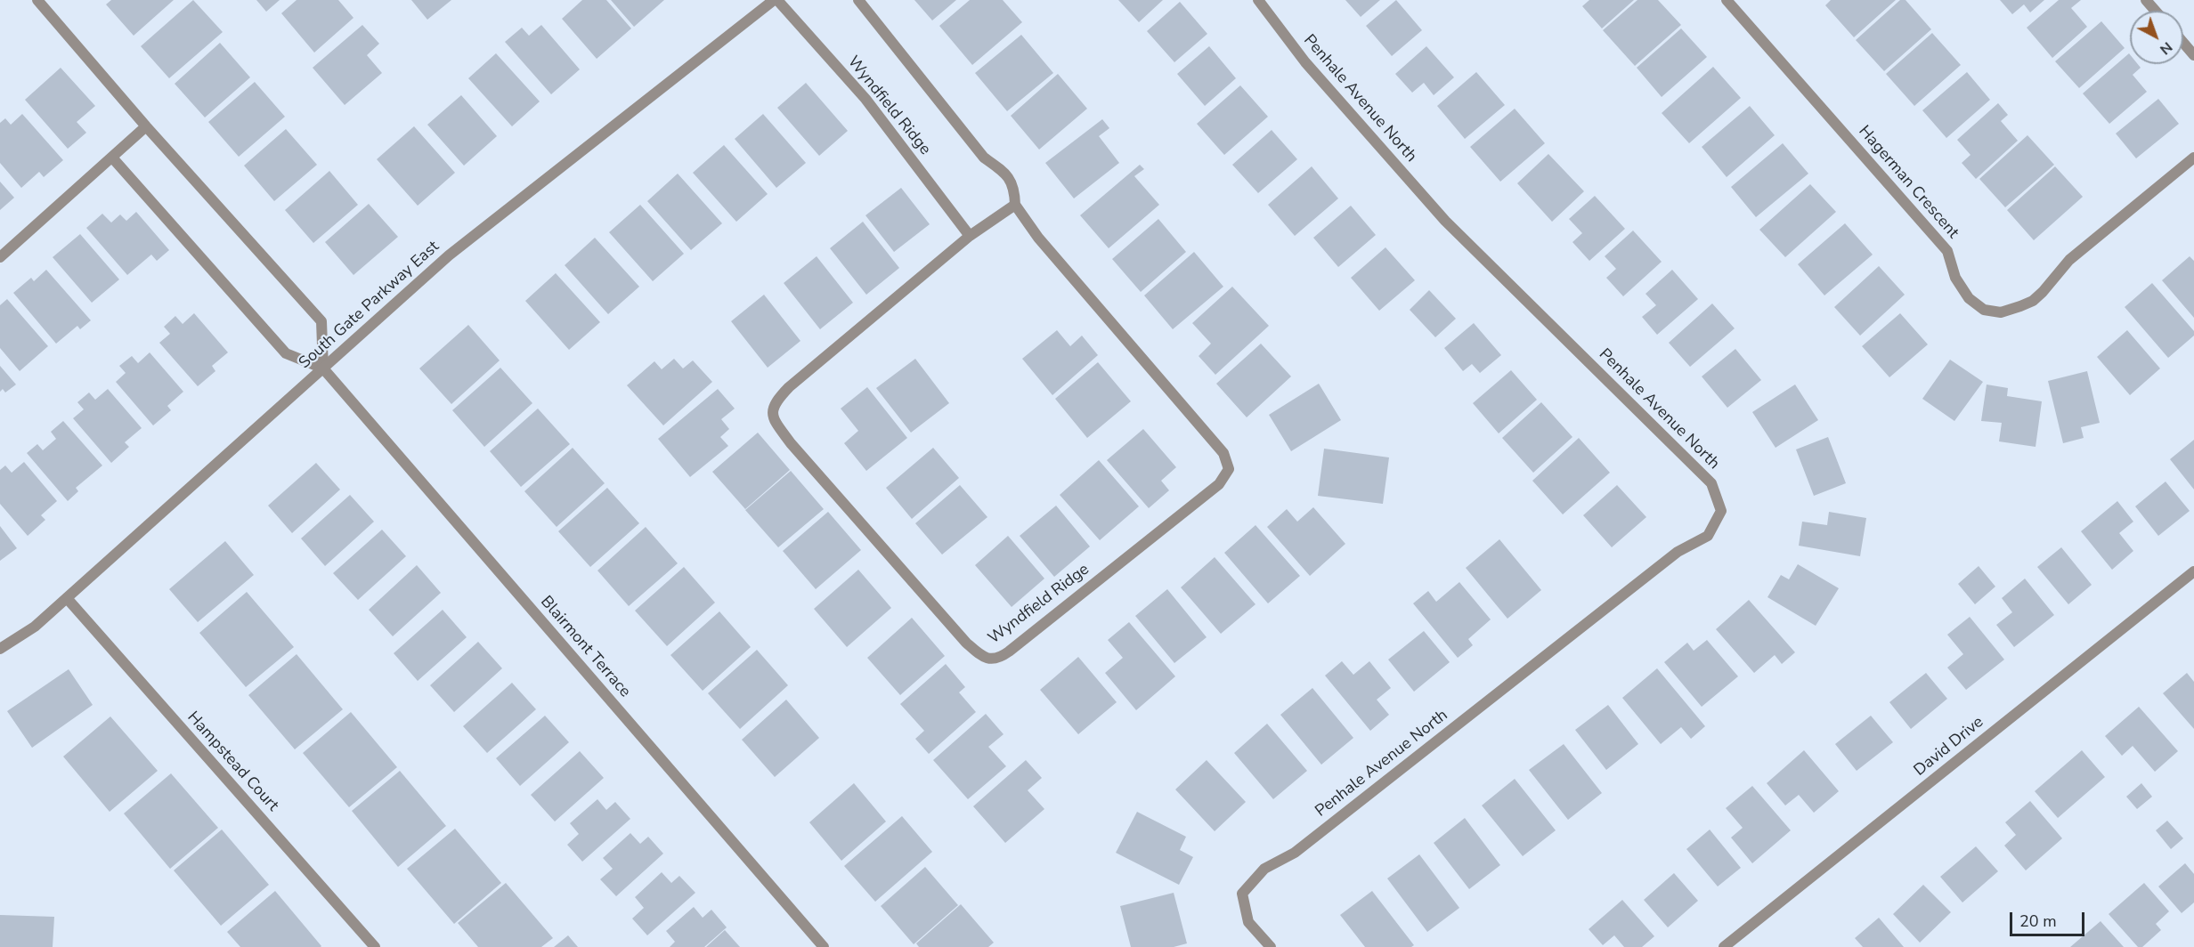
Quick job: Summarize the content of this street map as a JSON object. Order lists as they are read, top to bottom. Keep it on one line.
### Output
{"streets":{"street":["Penhale Avenue North","Wyndfield Ridge","Hagerman Crescent","South Gate Parkway East","Blairmont Terrace","David Drive","Hampstead Court"]},"crossings":[["Wyndfield Ridge","South Gate Parkway East"],["South Gate Parkway East","Blairmont Terrace"],["South Gate Parkway East","Hampstead Court"]],"scale_bar":"20 m","north":"bottom right"}
